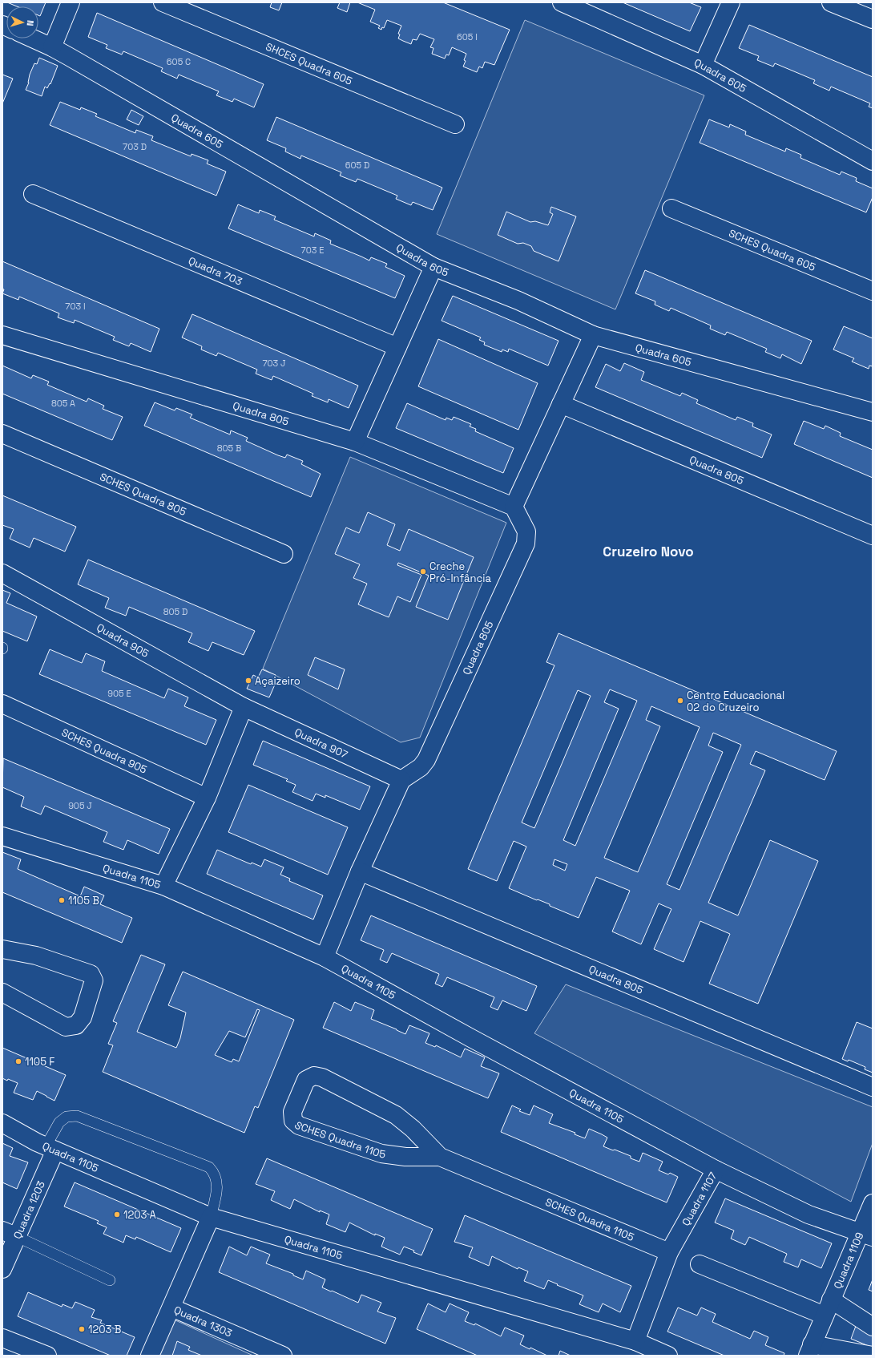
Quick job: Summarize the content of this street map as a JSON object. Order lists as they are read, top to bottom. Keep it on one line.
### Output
{"streets":{"street":["SHCES Quadra 605","Quadra 605","SCHES Quadra 605","Quadra 703","Quadra 805","SCHES Quadra 805","Quadra 905","Quadra 907","SCHES Quadra 905","Quadra 1105","SCHES Quadra 1105","Quadra 1107","Quadra 1203","Quadra 1109","Quadra 1303"]},"crossings":[["Quadra 805","Quadra 907"],["Quadra 905","Quadra 907"],["Quadra 1105","Quadra 1107"],["Quadra 1105","Quadra 1203"],["SCHES Quadra 1105","Quadra 1107"],["Quadra 1107","Quadra 1109"]],"districts":["Cruzeiro Novo"],"places":["Creche Pró-Infância","Açaizeiro","Centro Educacional 02 do Cruzeiro","1105 B","1105 F","1203 A","1203 B"],"house_numbers":["605 I","605 C","703 D","605 D","703 E","703 I","703 J","805 A","805 B","805 D","905 E","905 J"],"north":"right"}
